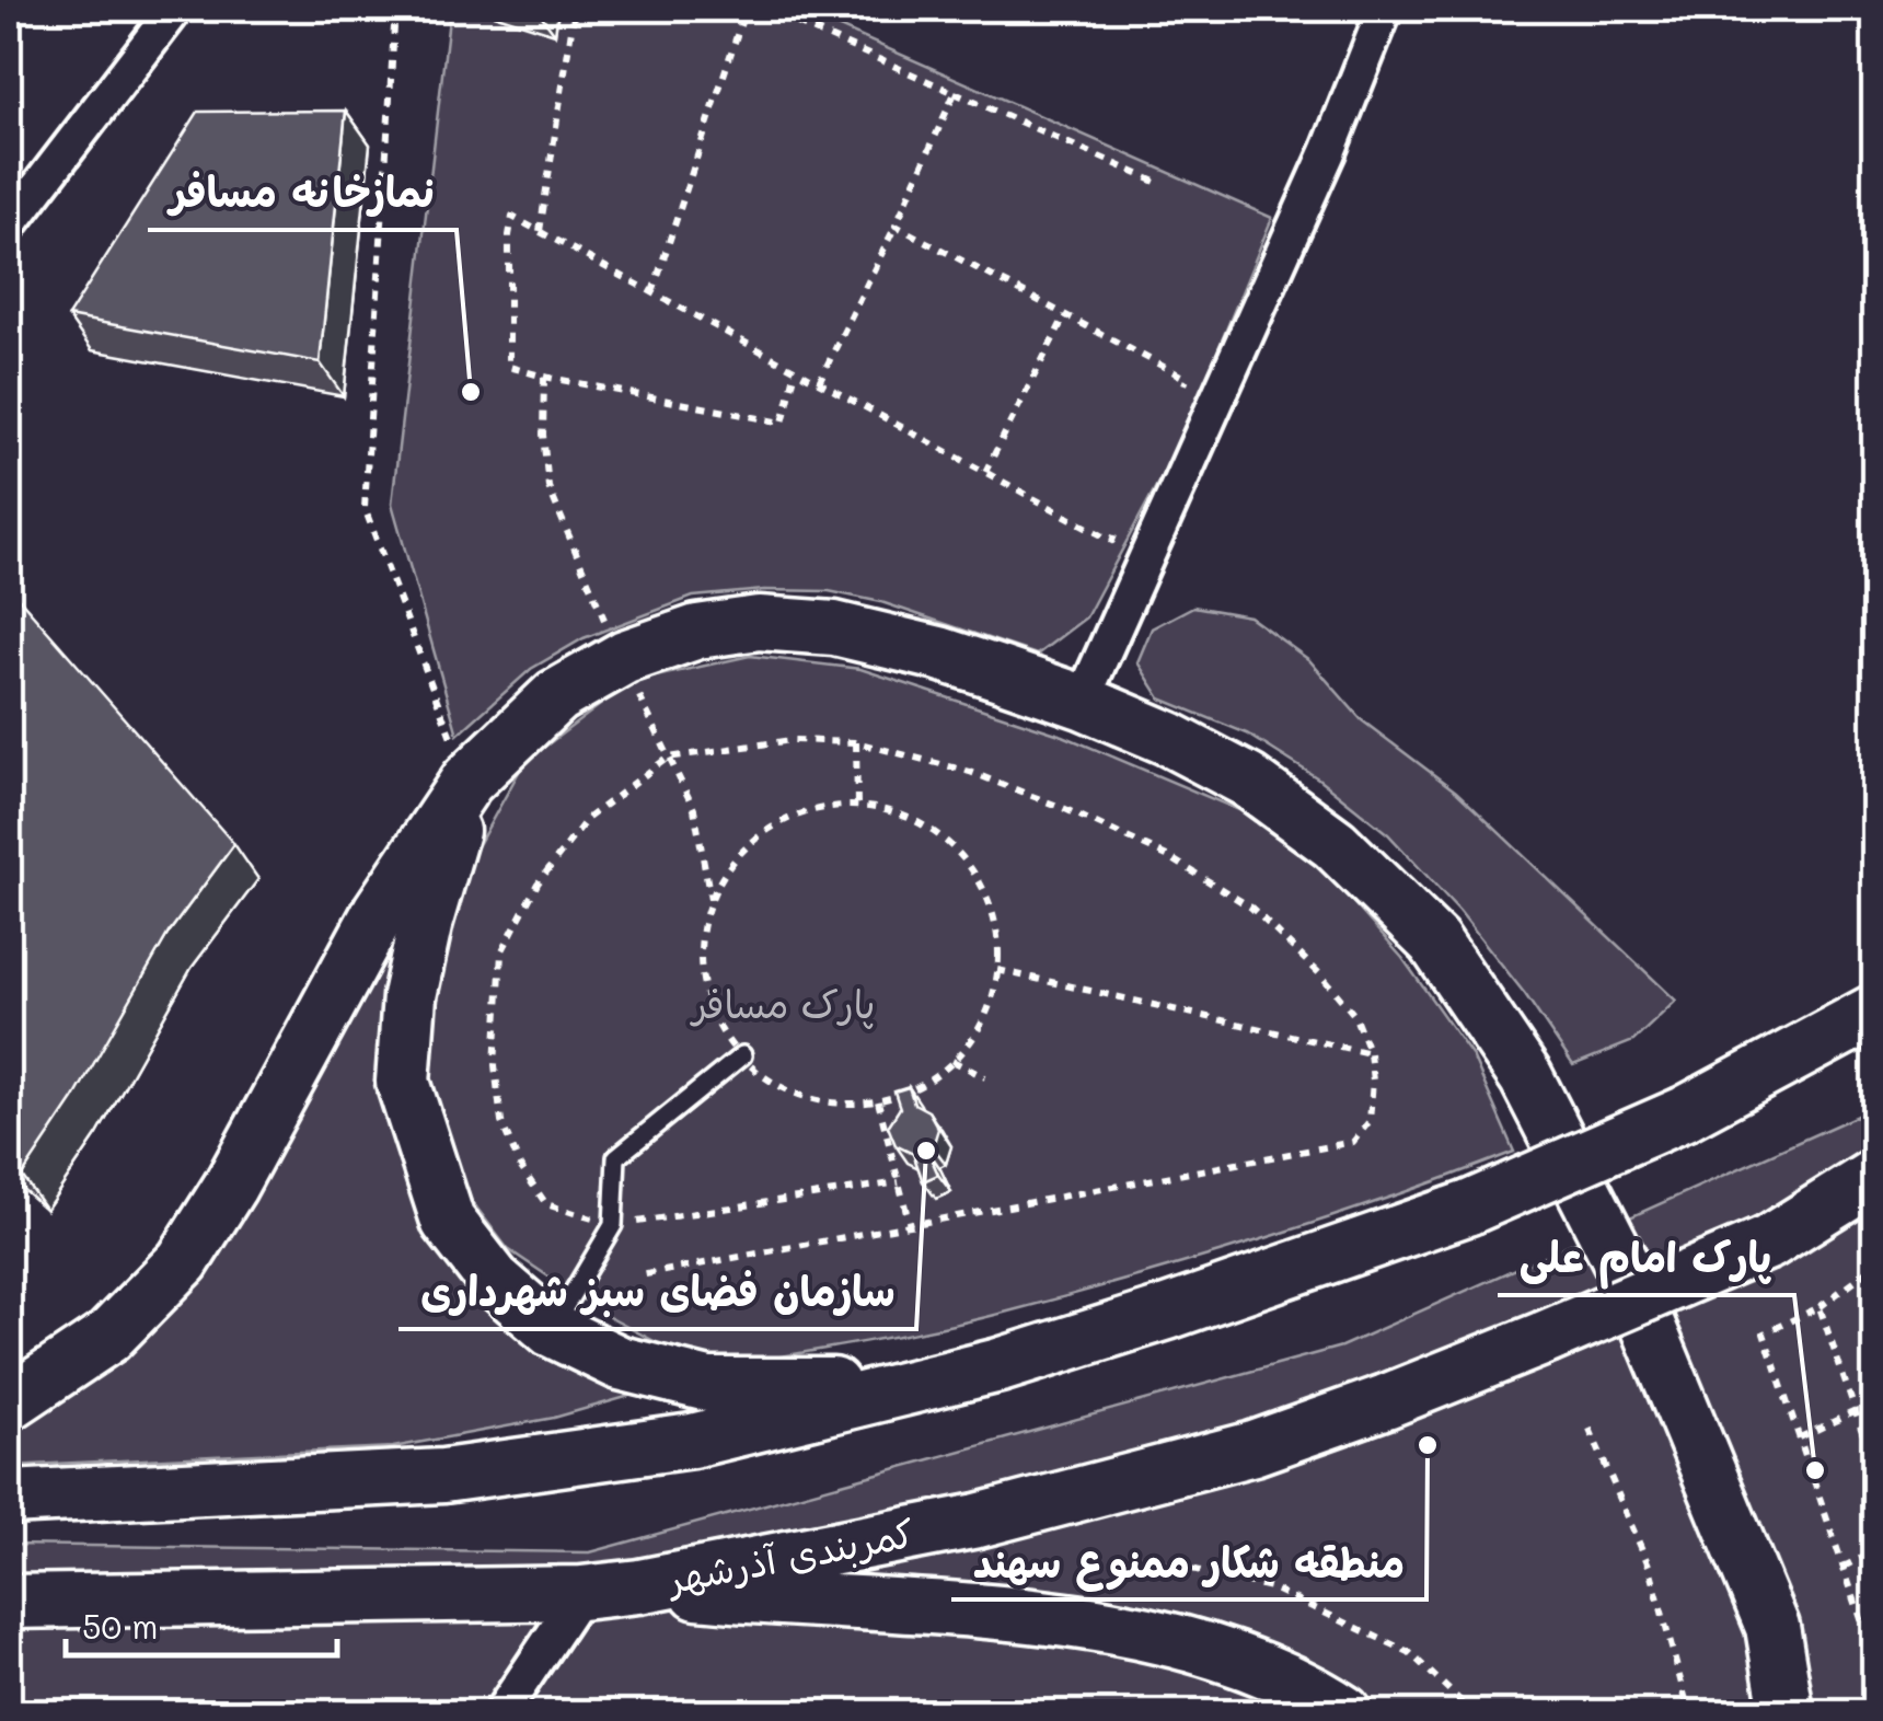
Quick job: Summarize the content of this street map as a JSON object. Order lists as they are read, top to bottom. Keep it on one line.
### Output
{"streets":{"highway":["کمربندی آذرشهر"]},"parks":["پارک مسافر"],"places":["نمازخانه مسافر","سازمان فضای سبز شهرداری","منطقه شکار ممنوع سهند","پارک امام علی"],"scale_bar":"50 m"}
